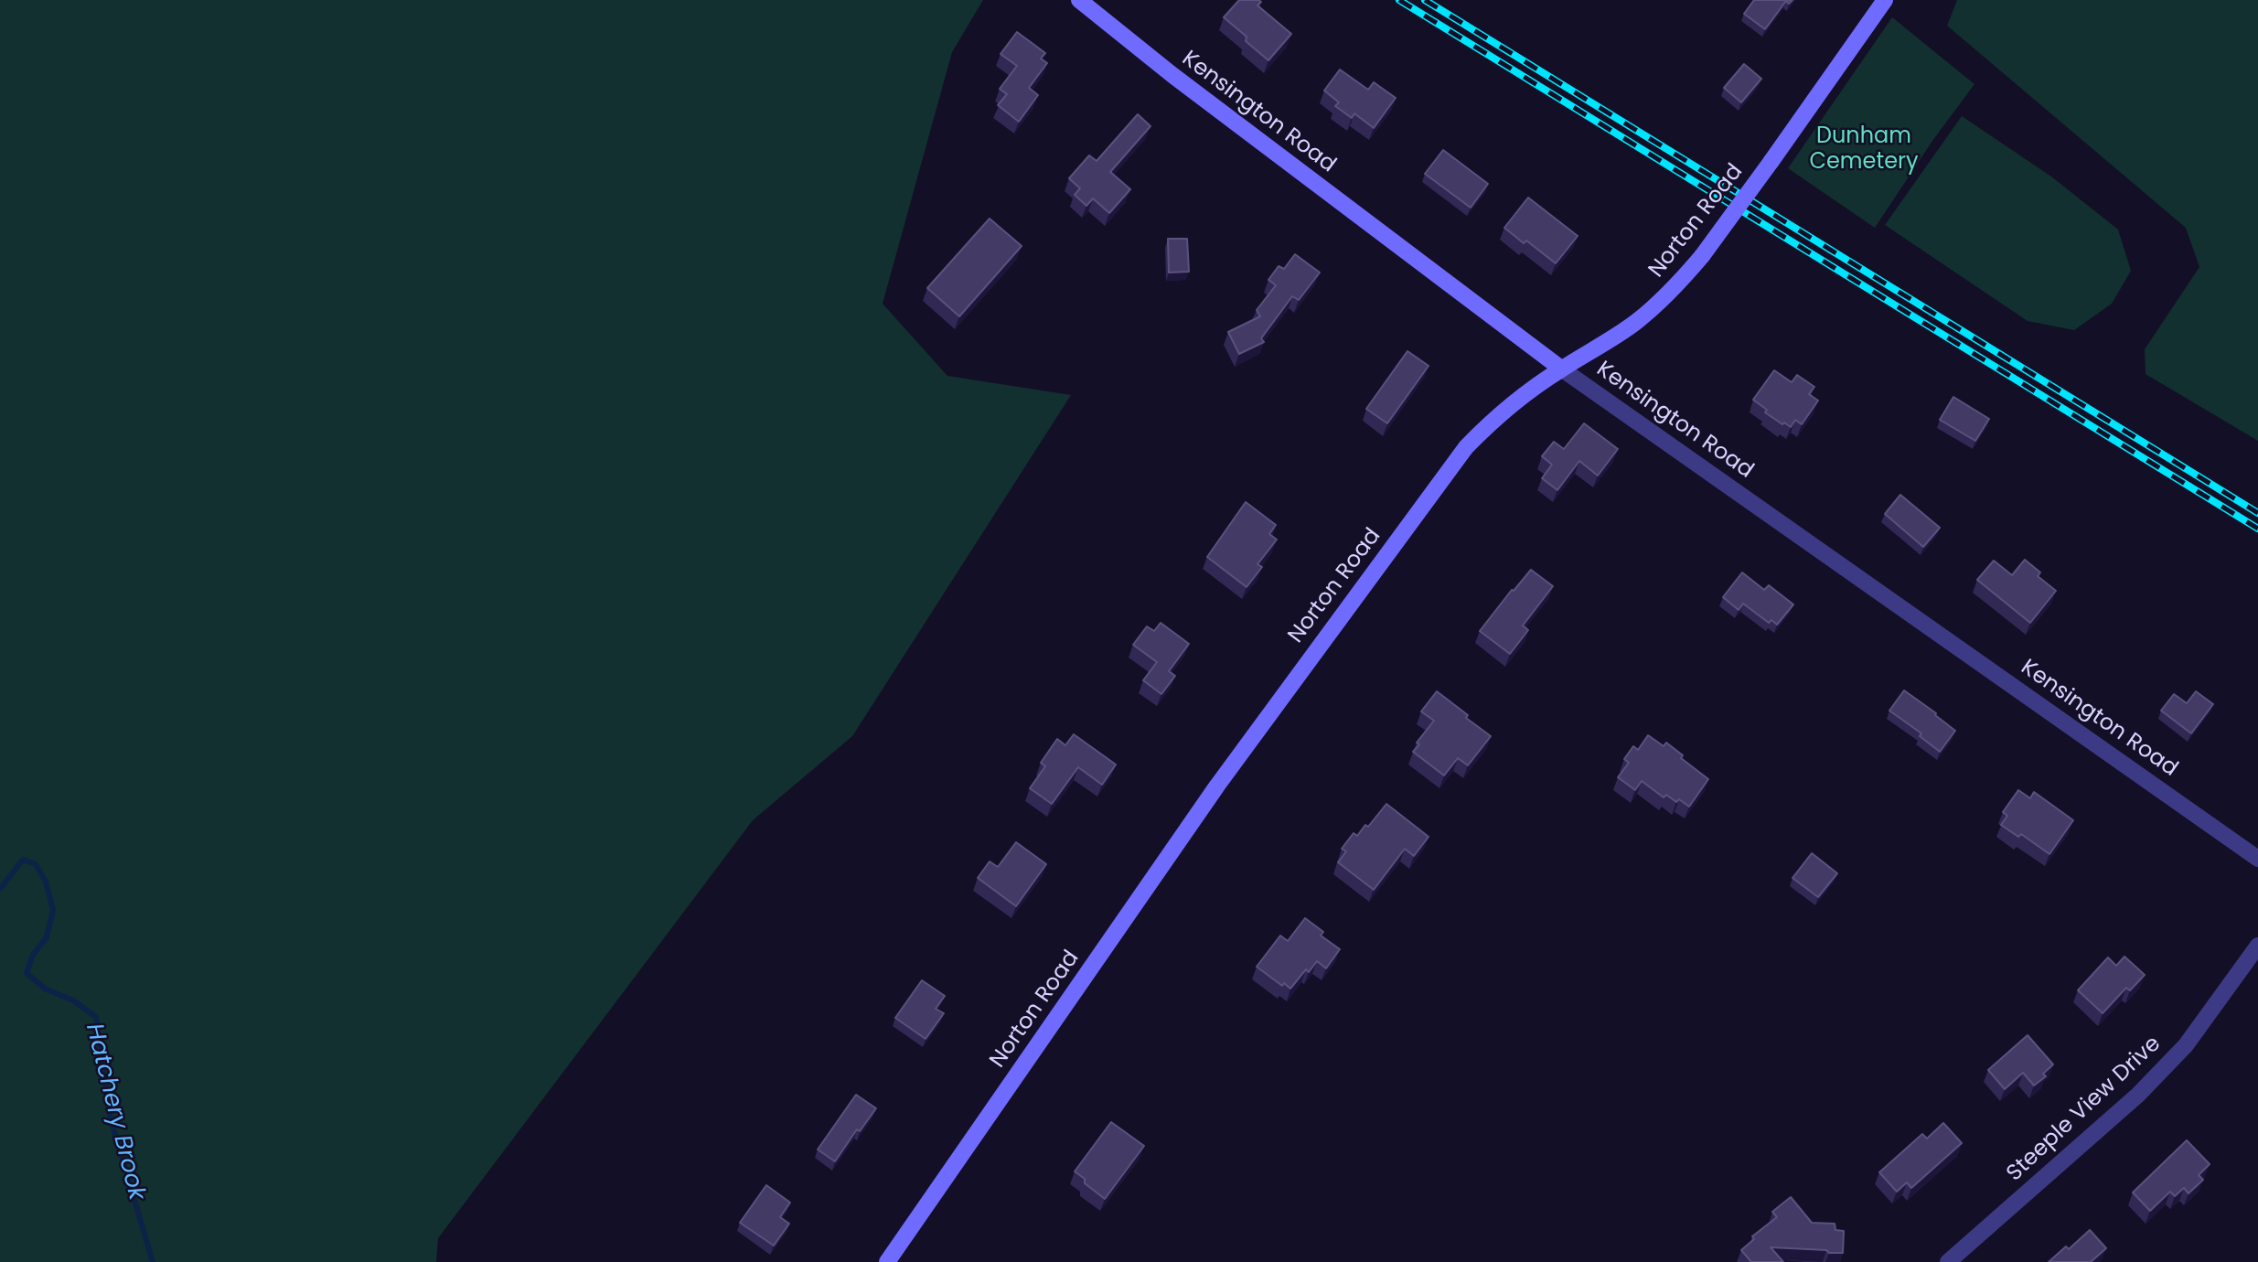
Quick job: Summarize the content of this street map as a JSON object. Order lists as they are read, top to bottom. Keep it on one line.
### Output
{"streets":{"main road":["Kensington Road","Norton Road"],"street":["Steeple View Drive"]},"crossings":[["Kensington Road","Norton Road"]],"water":["Hatchery Brook"],"parks":["Dunham Cemetery"]}
